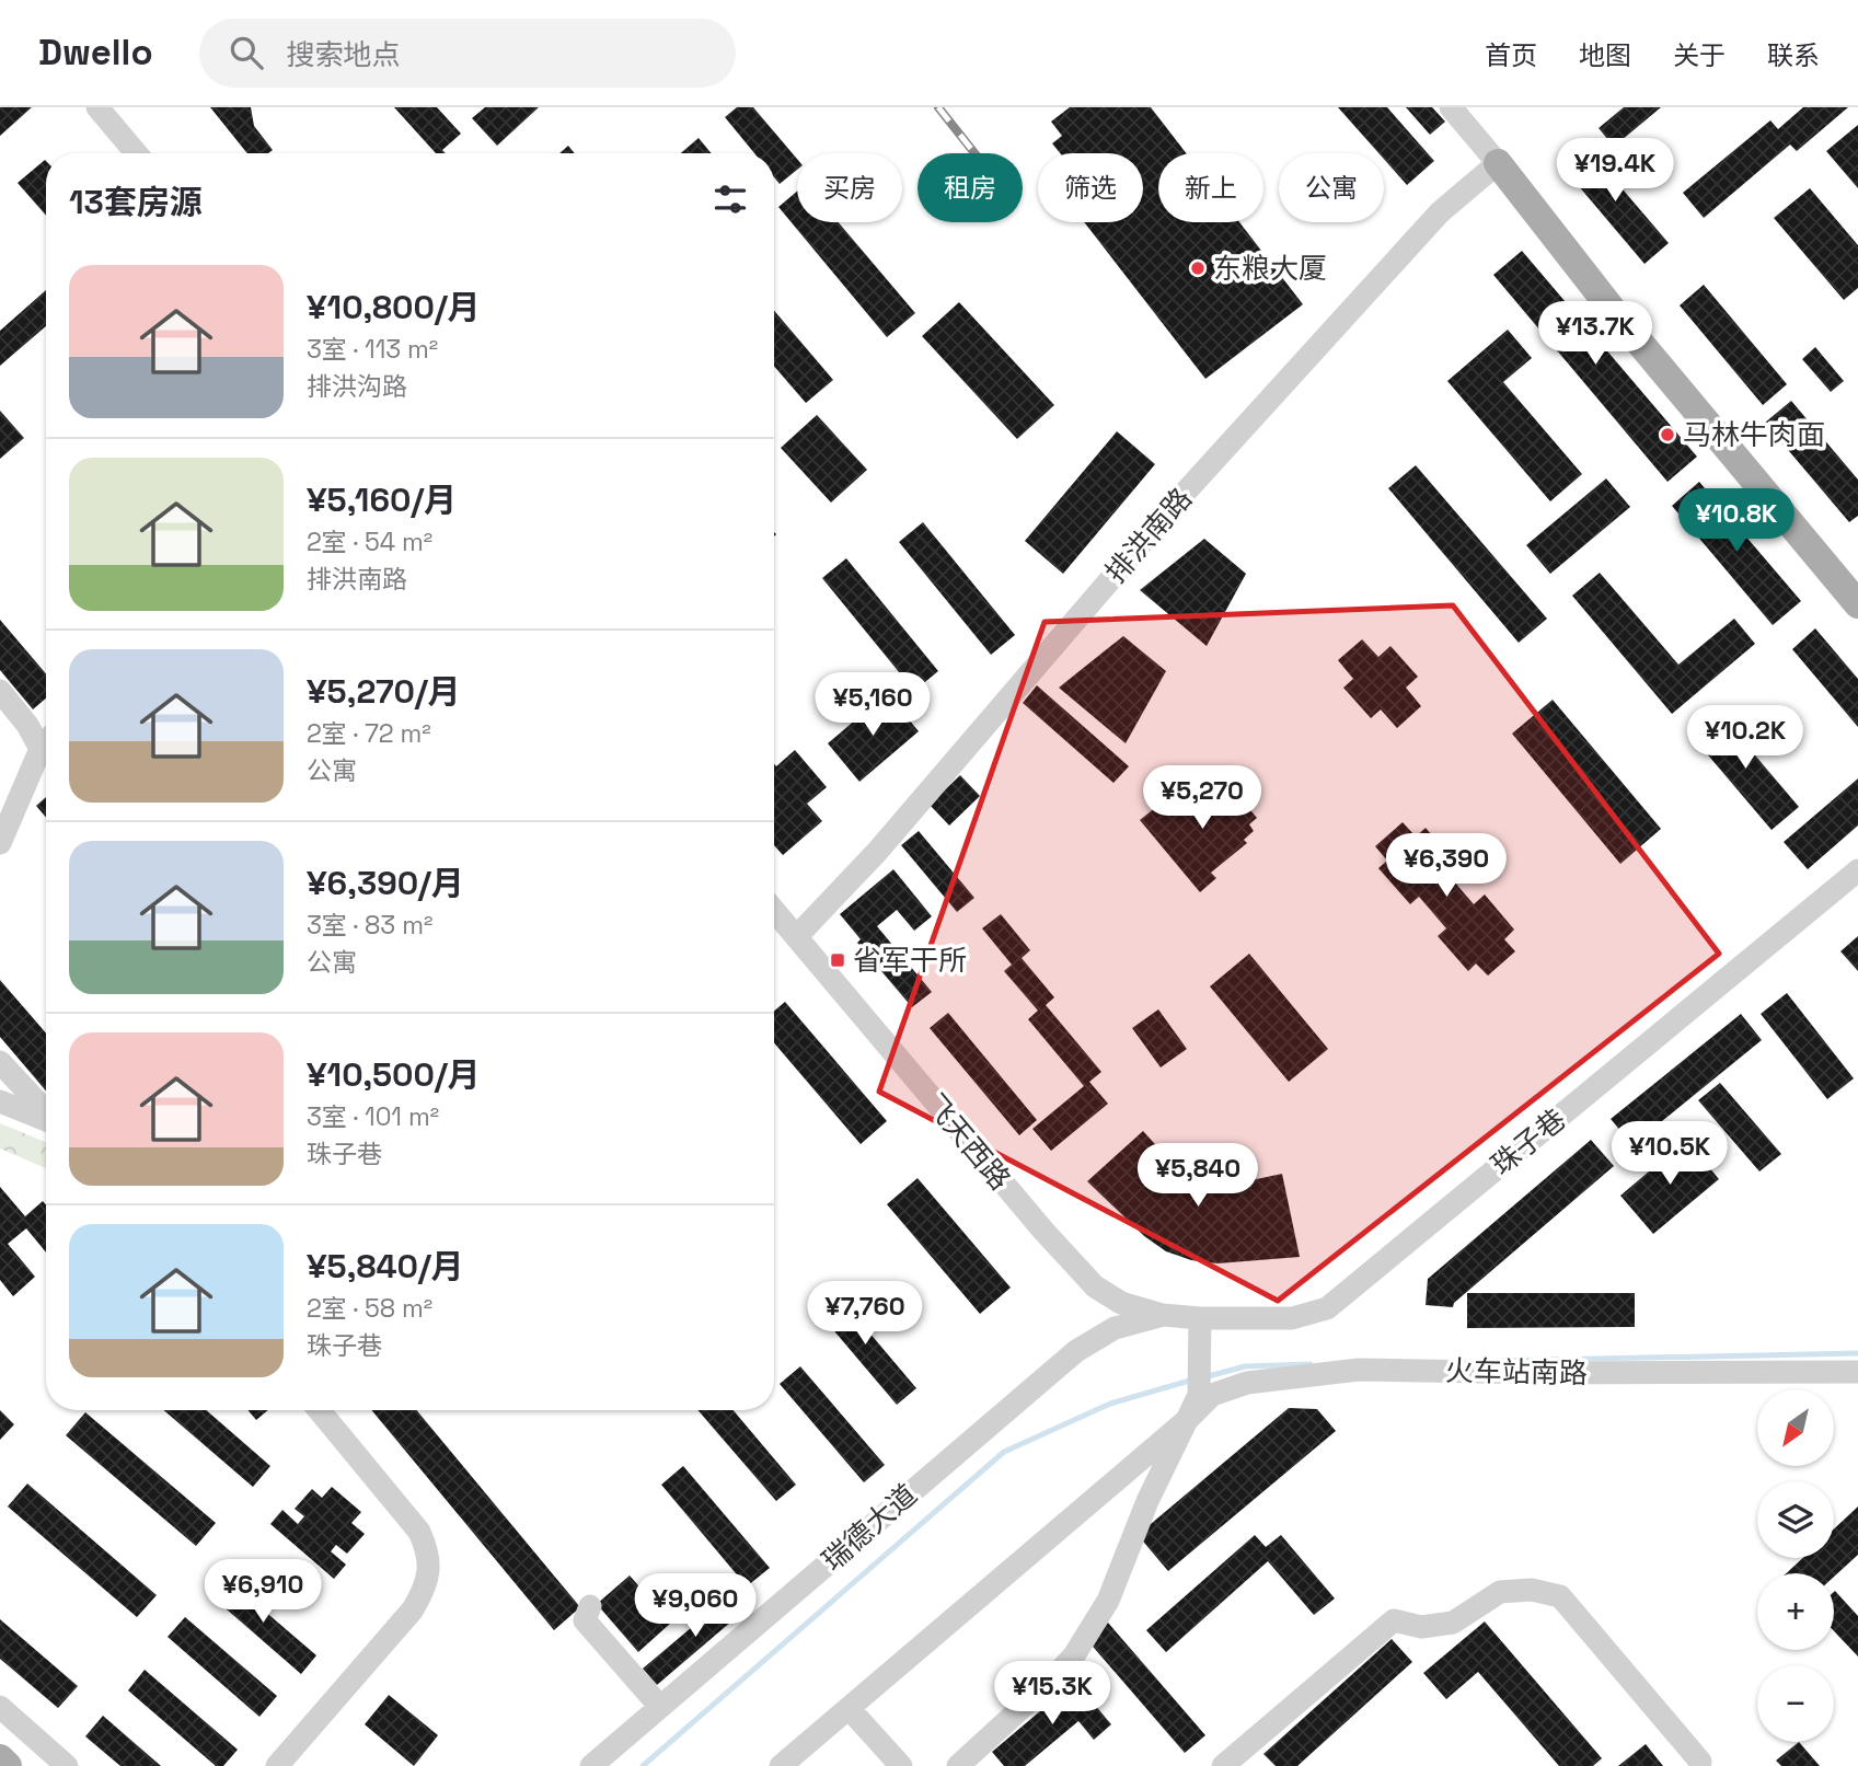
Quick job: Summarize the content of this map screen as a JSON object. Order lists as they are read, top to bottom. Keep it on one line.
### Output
{"streets":{"street":["排洪南路","飞天西路","珠子巷","火车站南路","瑞德大道"]},"crossings":[["排洪南路","飞天西路"],["飞天西路","珠子巷"],["飞天西路","瑞德大道"],["珠子巷","瑞德大道"]],"places":{"other":["东粮大厦","马林牛肉面"],"transit":["省军干所"]},"north":"bottom left","page":{"header":"Dwello","search":"搜索地点","nav":["首页","地图","关于","联系"],"price":["¥19.4K","¥13.7K","¥10.8K","¥5,160","¥10.2K","¥5,270","¥6,390","¥10.5K","¥5,840","¥7,760","¥6,910","¥9,060","¥15.3K"],"chip":["买房","租房","筛选","新上","公寓"],"heading":"13套房源","list":[{"name":"¥10,800/月","note":"3室 · 113 m² · 排洪沟路"},{"name":"¥5,160/月","note":"2室 · 54 m² · 排洪南路"},{"name":"¥5,270/月","note":"2室 · 72 m² · 公寓"},{"name":"¥6,390/月","note":"3室 · 83 m² · 公寓"},{"name":"¥10,500/月","note":"3室 · 101 m² · 珠子巷"},{"name":"¥5,840/月","note":"2室 · 58 m² · 珠子巷"}],"map_buttons":["+","−"]}}
